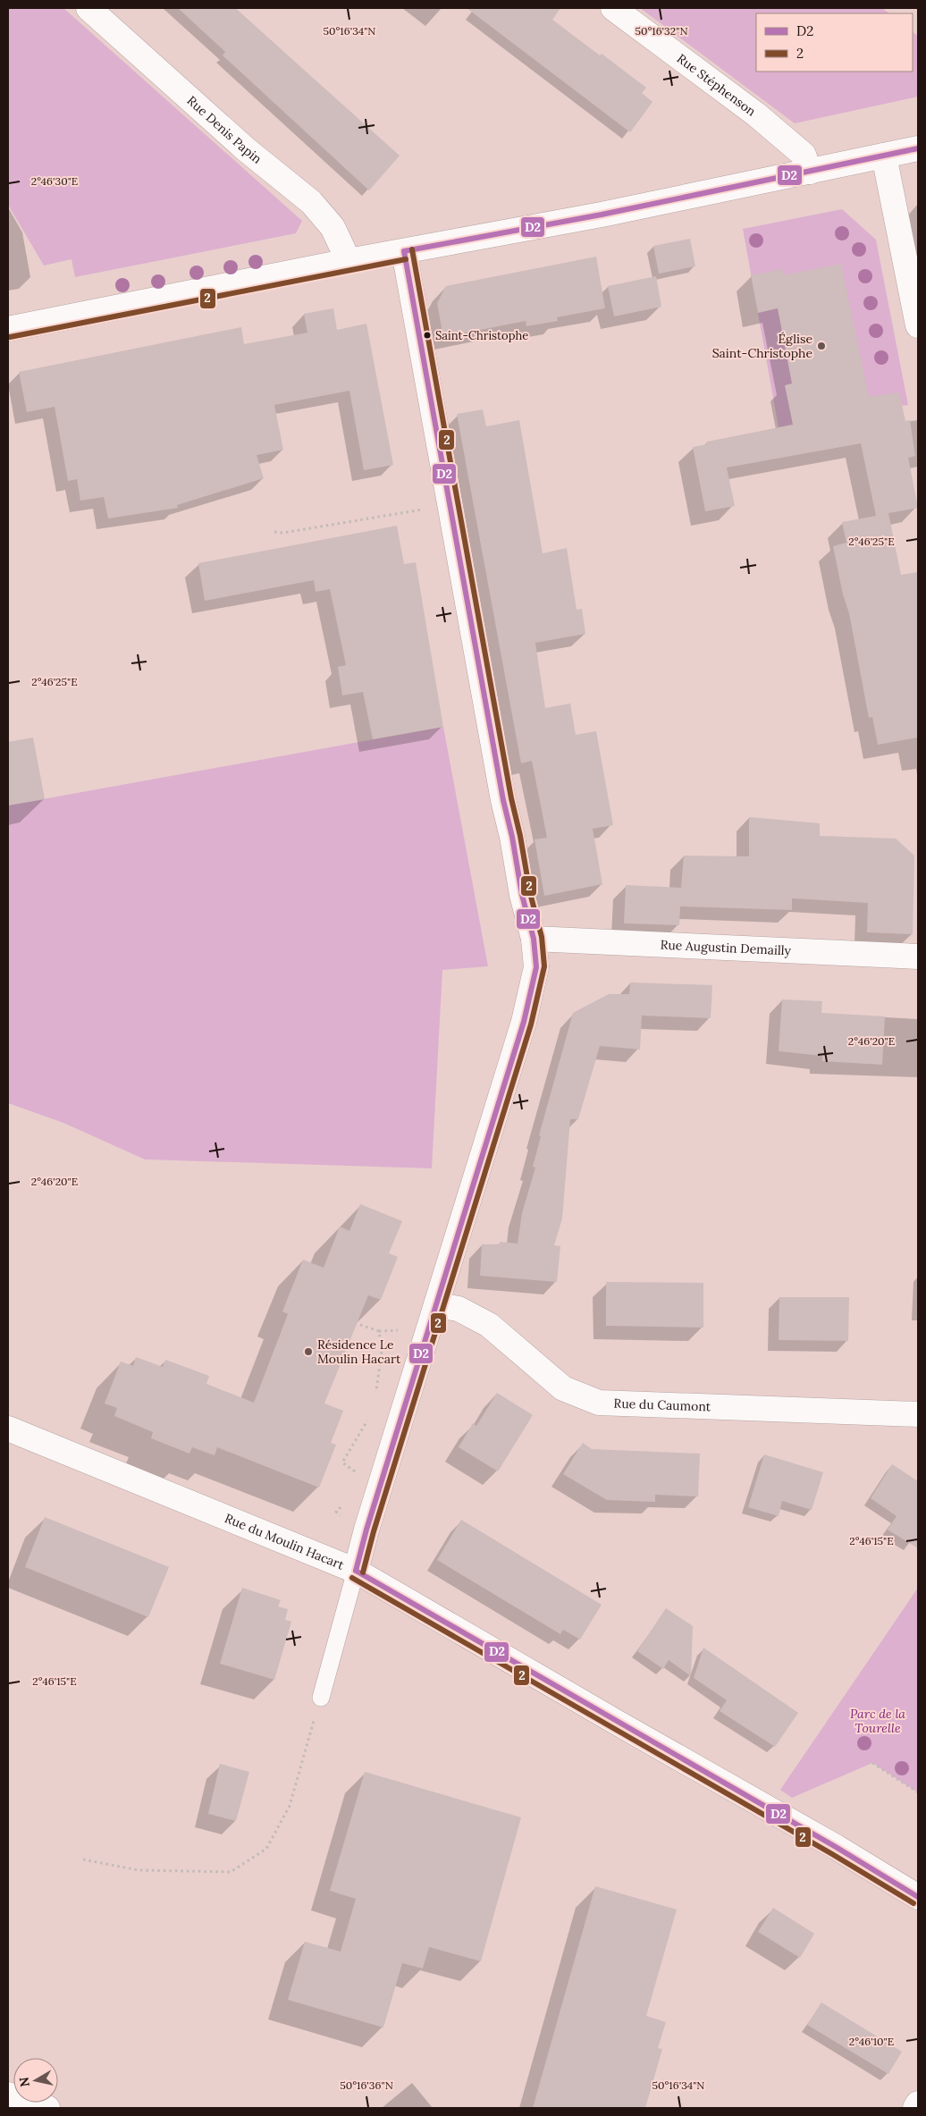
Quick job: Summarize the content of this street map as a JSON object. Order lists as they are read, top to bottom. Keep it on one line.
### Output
{"streets":{"street":["Rue Stéphenson","Rue Denis Papin","Rue Augustin Demailly","Rue du Caumont","Rue du Moulin Hacart"]},"parks":["Parc de la Tourelle"],"places":["Saint-Christophe","Église Saint-Christophe","Résidence Le Moulin Hacart"],"lines":["transit line D2","transit line 2"],"legend":["D2","2"],"north":"left","coordinates":["50°16'34\"N","50°16'32\"N","2°46'30\"E","2°46'25\"E","2°46'20\"E","2°46'15\"E","2°46'10\"E","50°16'36\"N"]}
